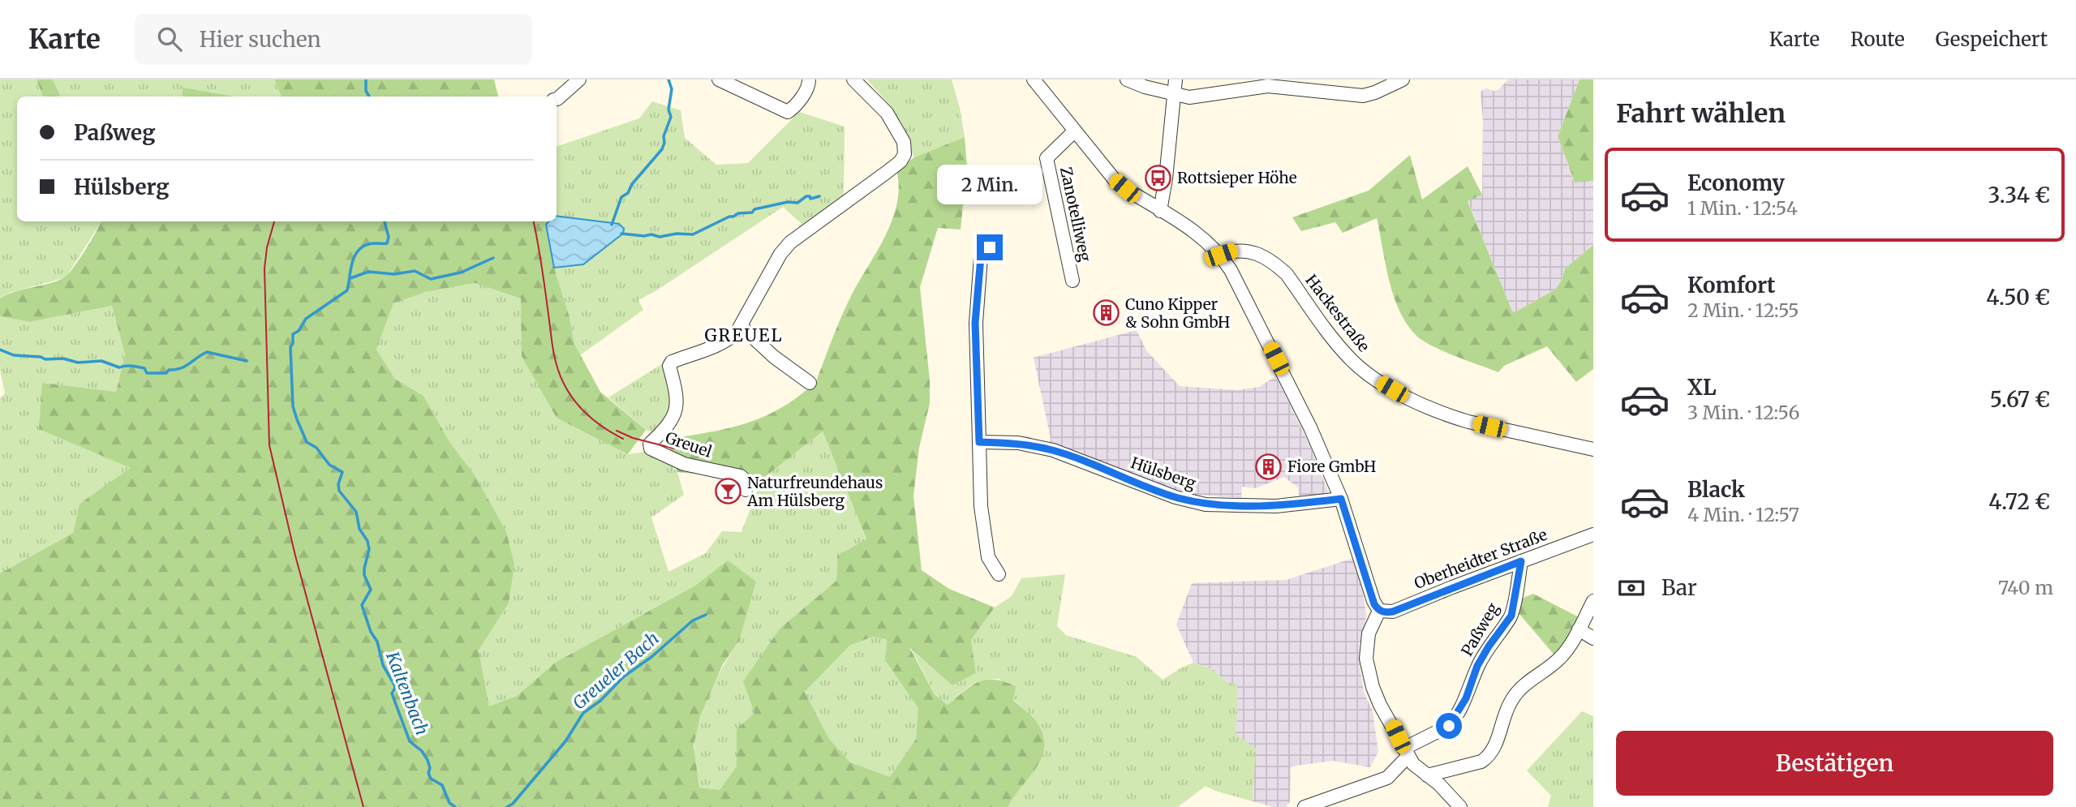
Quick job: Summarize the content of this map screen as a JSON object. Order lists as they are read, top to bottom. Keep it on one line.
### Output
{"streets":{"street":["Zanotelliweg","Hackestraße","Greuel","Hülsberg","Oberheidter Straße","Paßweg"]},"crossings":[["Oberheidter Straße","Paßweg"]],"districts":["GREUEL"],"water":["Greueler Bach","Kaltenbach"],"places":{"bus stop":["Rottsieper Höhe"],"building":["Cuno Kipper & Sohn GmbH","Fiore GmbH"],"bar":["Naturfreundehaus Am Hülsberg"]},"page":{"header":"Karte","search":"Hier suchen","nav":["Karte","Route","Gespeichert"],"heading":"Fahrt wählen","banner":["Paßweg","Hülsberg"],"list":[{"name":"Economy","note":"1 Min. · 12:54","value":"3.34 €"},{"name":"Komfort","note":"2 Min. · 12:55","value":"4.50 €"},{"name":"XL","note":"3 Min. · 12:56","value":"5.67 €"},{"name":"Black","note":"4 Min. · 12:57","value":"4.72 €"}],"bubble":"2 Min.","pay":["Bar","740 m"],"buttons":"Bestätigen"}}
